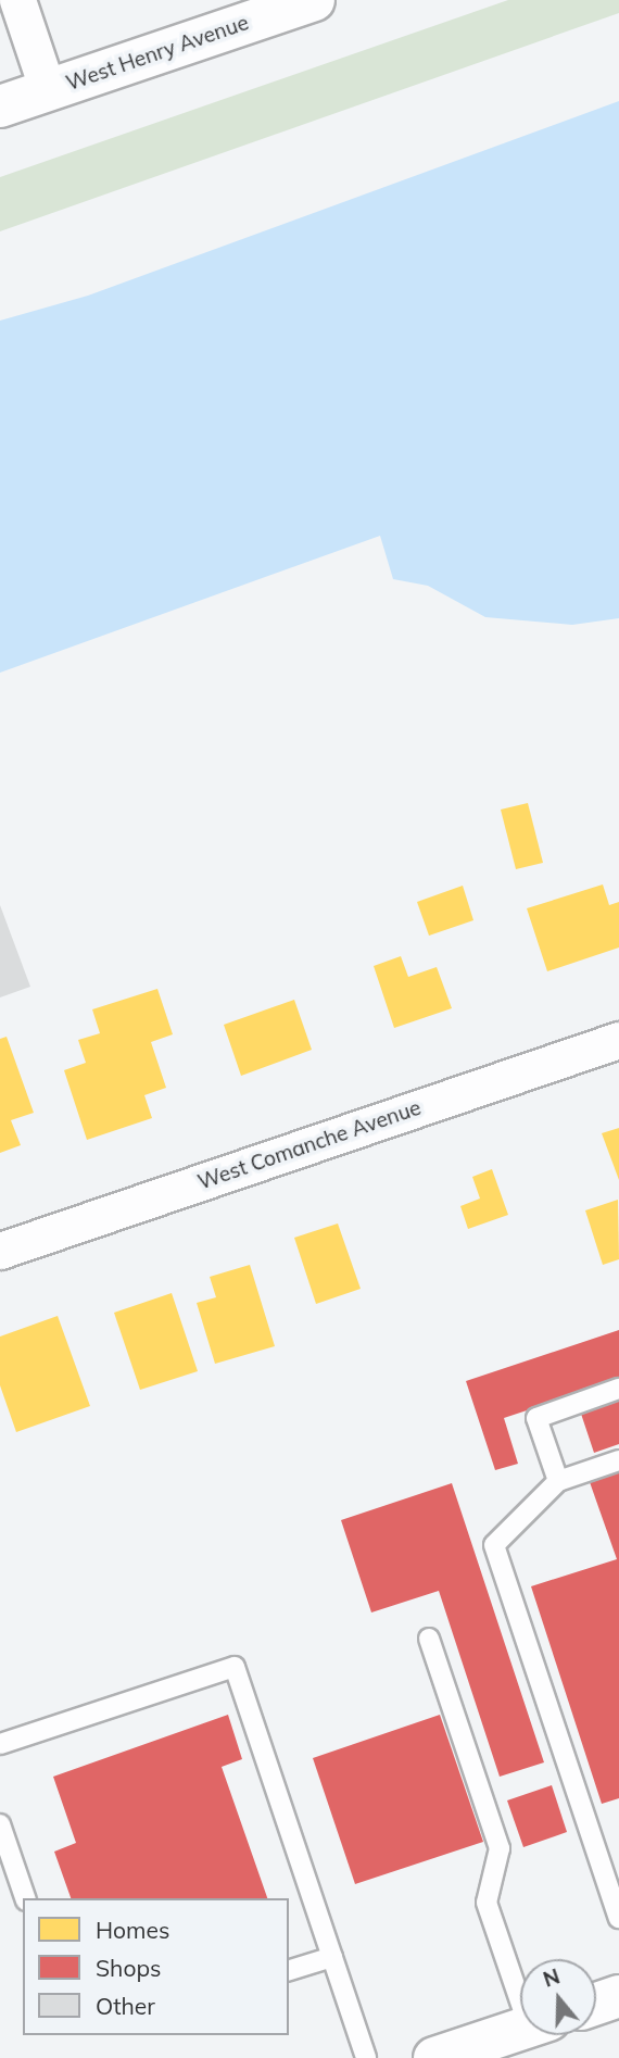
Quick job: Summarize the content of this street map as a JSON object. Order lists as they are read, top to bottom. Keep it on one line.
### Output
{"streets":{"street":["West Henry Avenue","West Comanche Avenue"]},"legend":["Homes","Shops","Other"],"north":"top"}
